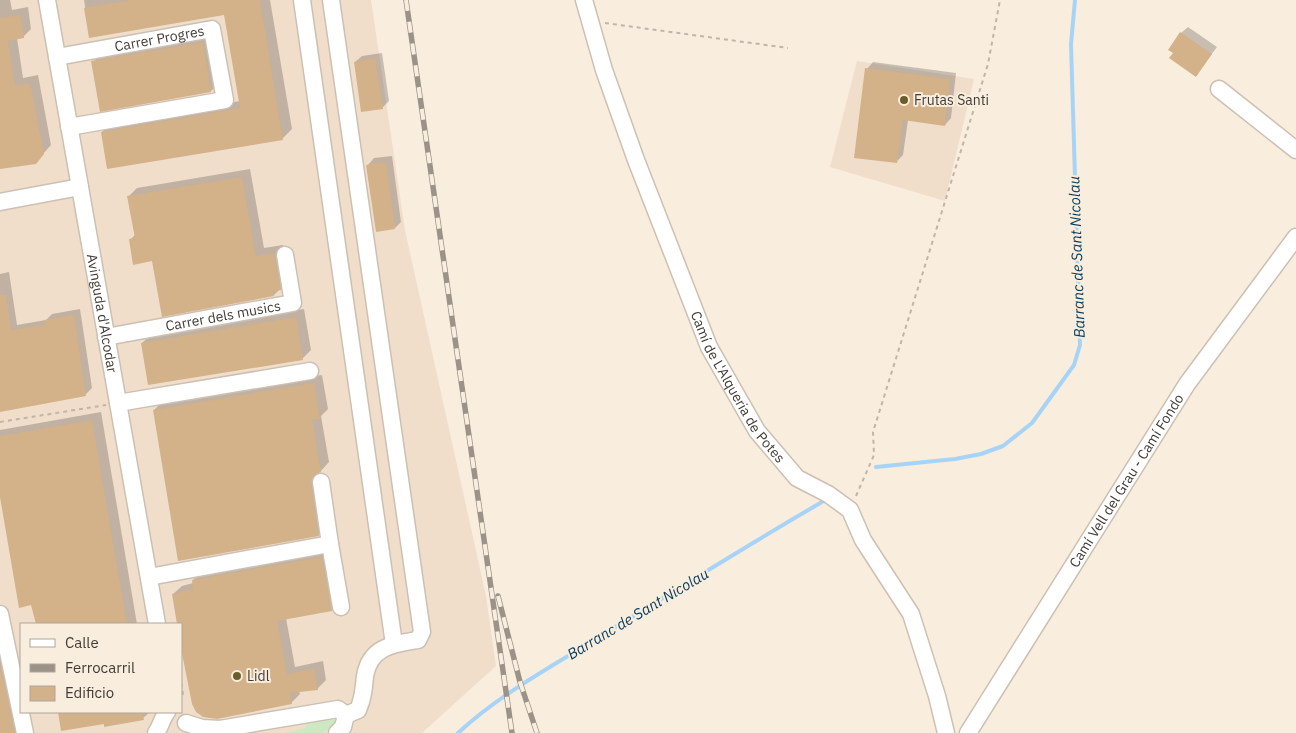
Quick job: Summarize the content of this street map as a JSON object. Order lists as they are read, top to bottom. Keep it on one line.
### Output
{"streets":{"street":["Carrer Progres","Avinguda d'Alcodar","Carrer dels musics","Camí de L'Alqueria de Potes","Camí Vell del Grau - Camí Fondo"]},"crossings":[["Carrer Progres","Avinguda d'Alcodar"],["Avinguda d'Alcodar","Carrer dels musics"]],"water":["Barranc de Sant Nicolau"],"places":["Frutas Santi","Lidl"],"legend":["Calle","Ferrocarril","Edificio"]}
